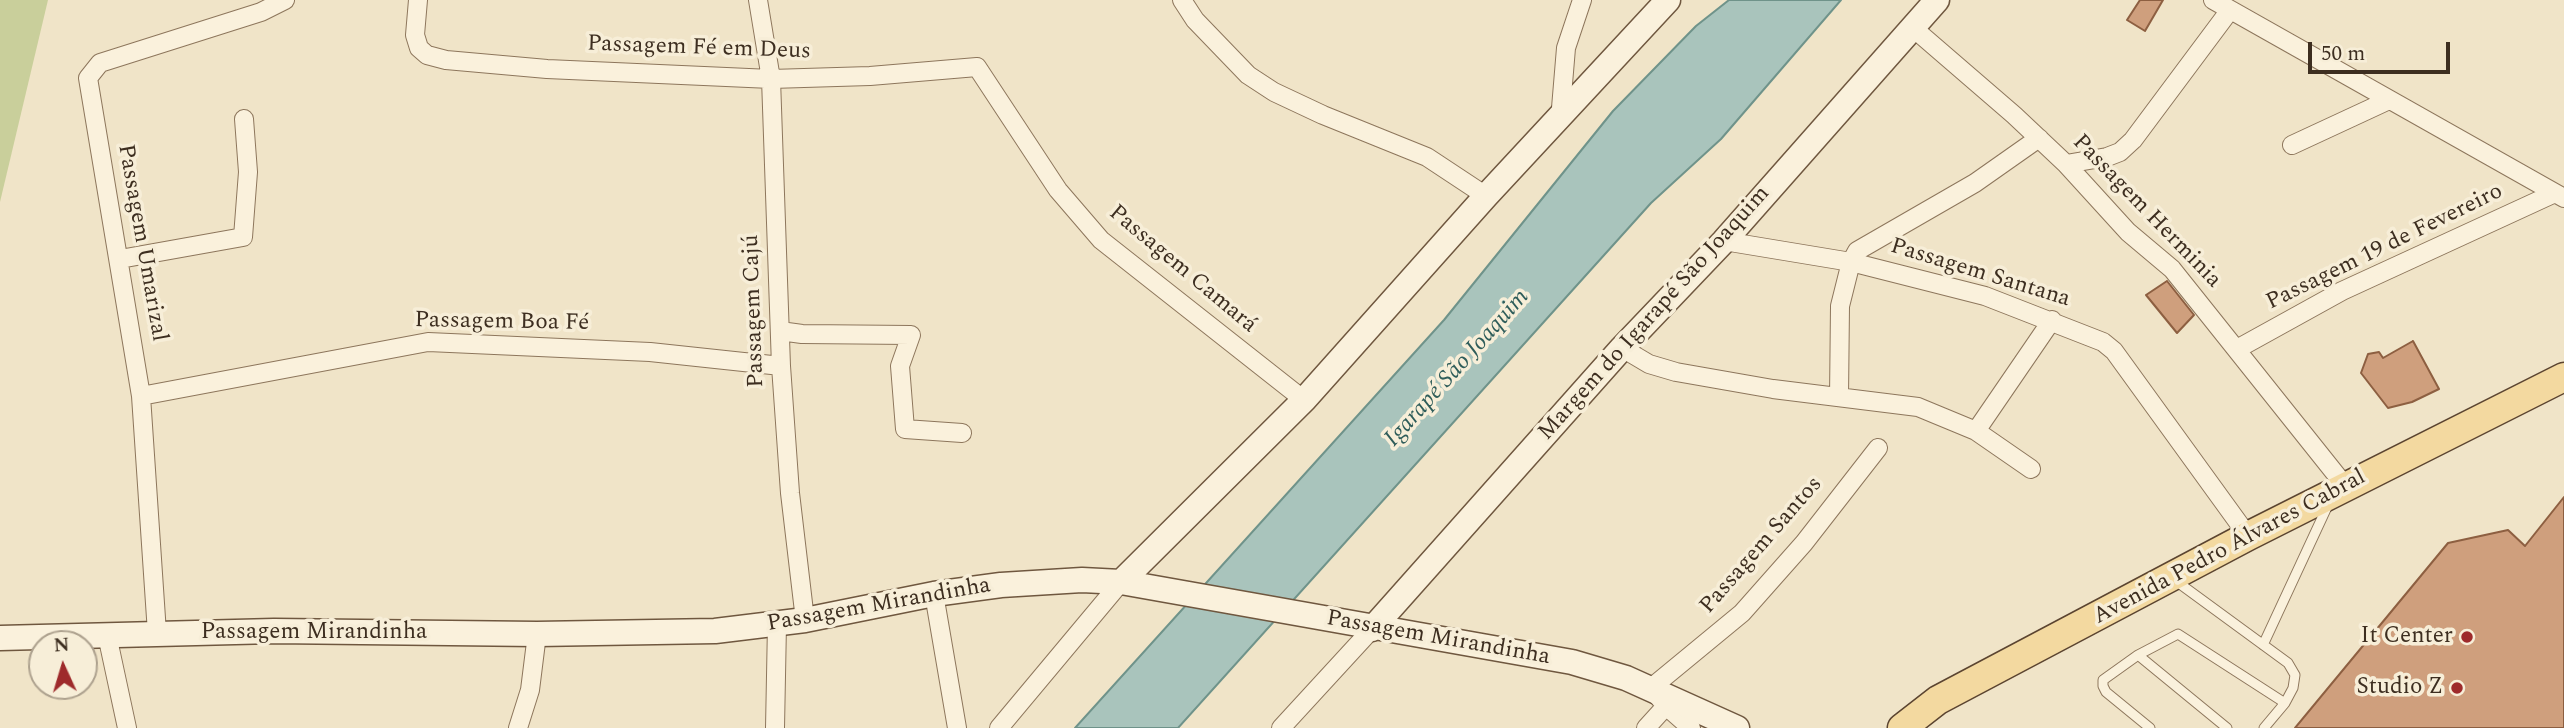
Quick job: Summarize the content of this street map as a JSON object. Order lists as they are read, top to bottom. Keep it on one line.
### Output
{"streets":{"main road":["Avenida Pedro Álvares Cabral"],"street":["Passagem Fé em Deus","Passagem Herminia","Passagem Umarizal","Passagem 19 de Fevereiro","Passagem Camará","Passagem Santana","Passagem Cajú","Margem do Igarapé São Joaquim","Passagem Boa Fé","Passagem Santos","Passagem Mirandinha"]},"crossings":[["Passagem Fé em Deus","Passagem Camará"],["Passagem Fé em Deus","Passagem Cajú"],["Passagem Herminia","Passagem 19 de Fevereiro"],["Passagem Herminia","Margem do Igarapé São Joaquim"],["Passagem Herminia","Avenida Pedro Álvares Cabral"],["Passagem Umarizal","Passagem Boa Fé"],["Passagem Umarizal","Passagem Mirandinha"],["Passagem Santana","Margem do Igarapé São Joaquim"],["Passagem Santana","Avenida Pedro Álvares Cabral"],["Passagem Cajú","Passagem Boa Fé"],["Passagem Cajú","Passagem Mirandinha"],["Margem do Igarapé São Joaquim","Passagem Mirandinha"],["Passagem Santos","Passagem Mirandinha"]],"water":["Igarapé São Joaquim"],"places":["It Center","Studio Z"],"scale_bar":"50 m","north":"top"}
